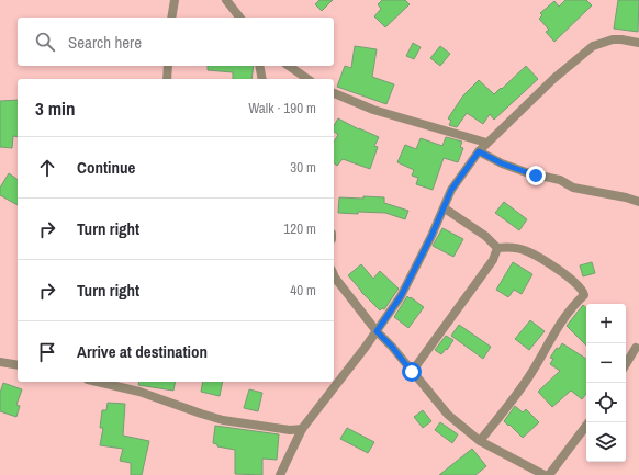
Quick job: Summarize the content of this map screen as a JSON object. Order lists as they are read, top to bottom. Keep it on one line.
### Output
{"page":{"search":"Search here","heading":["3 min","Walk · 190 m"],"list":[["Continue","30 m"],["Turn right","120 m"],["Turn right","40 m"],"Arrive at destination"],"map_buttons":["+","−"]}}
